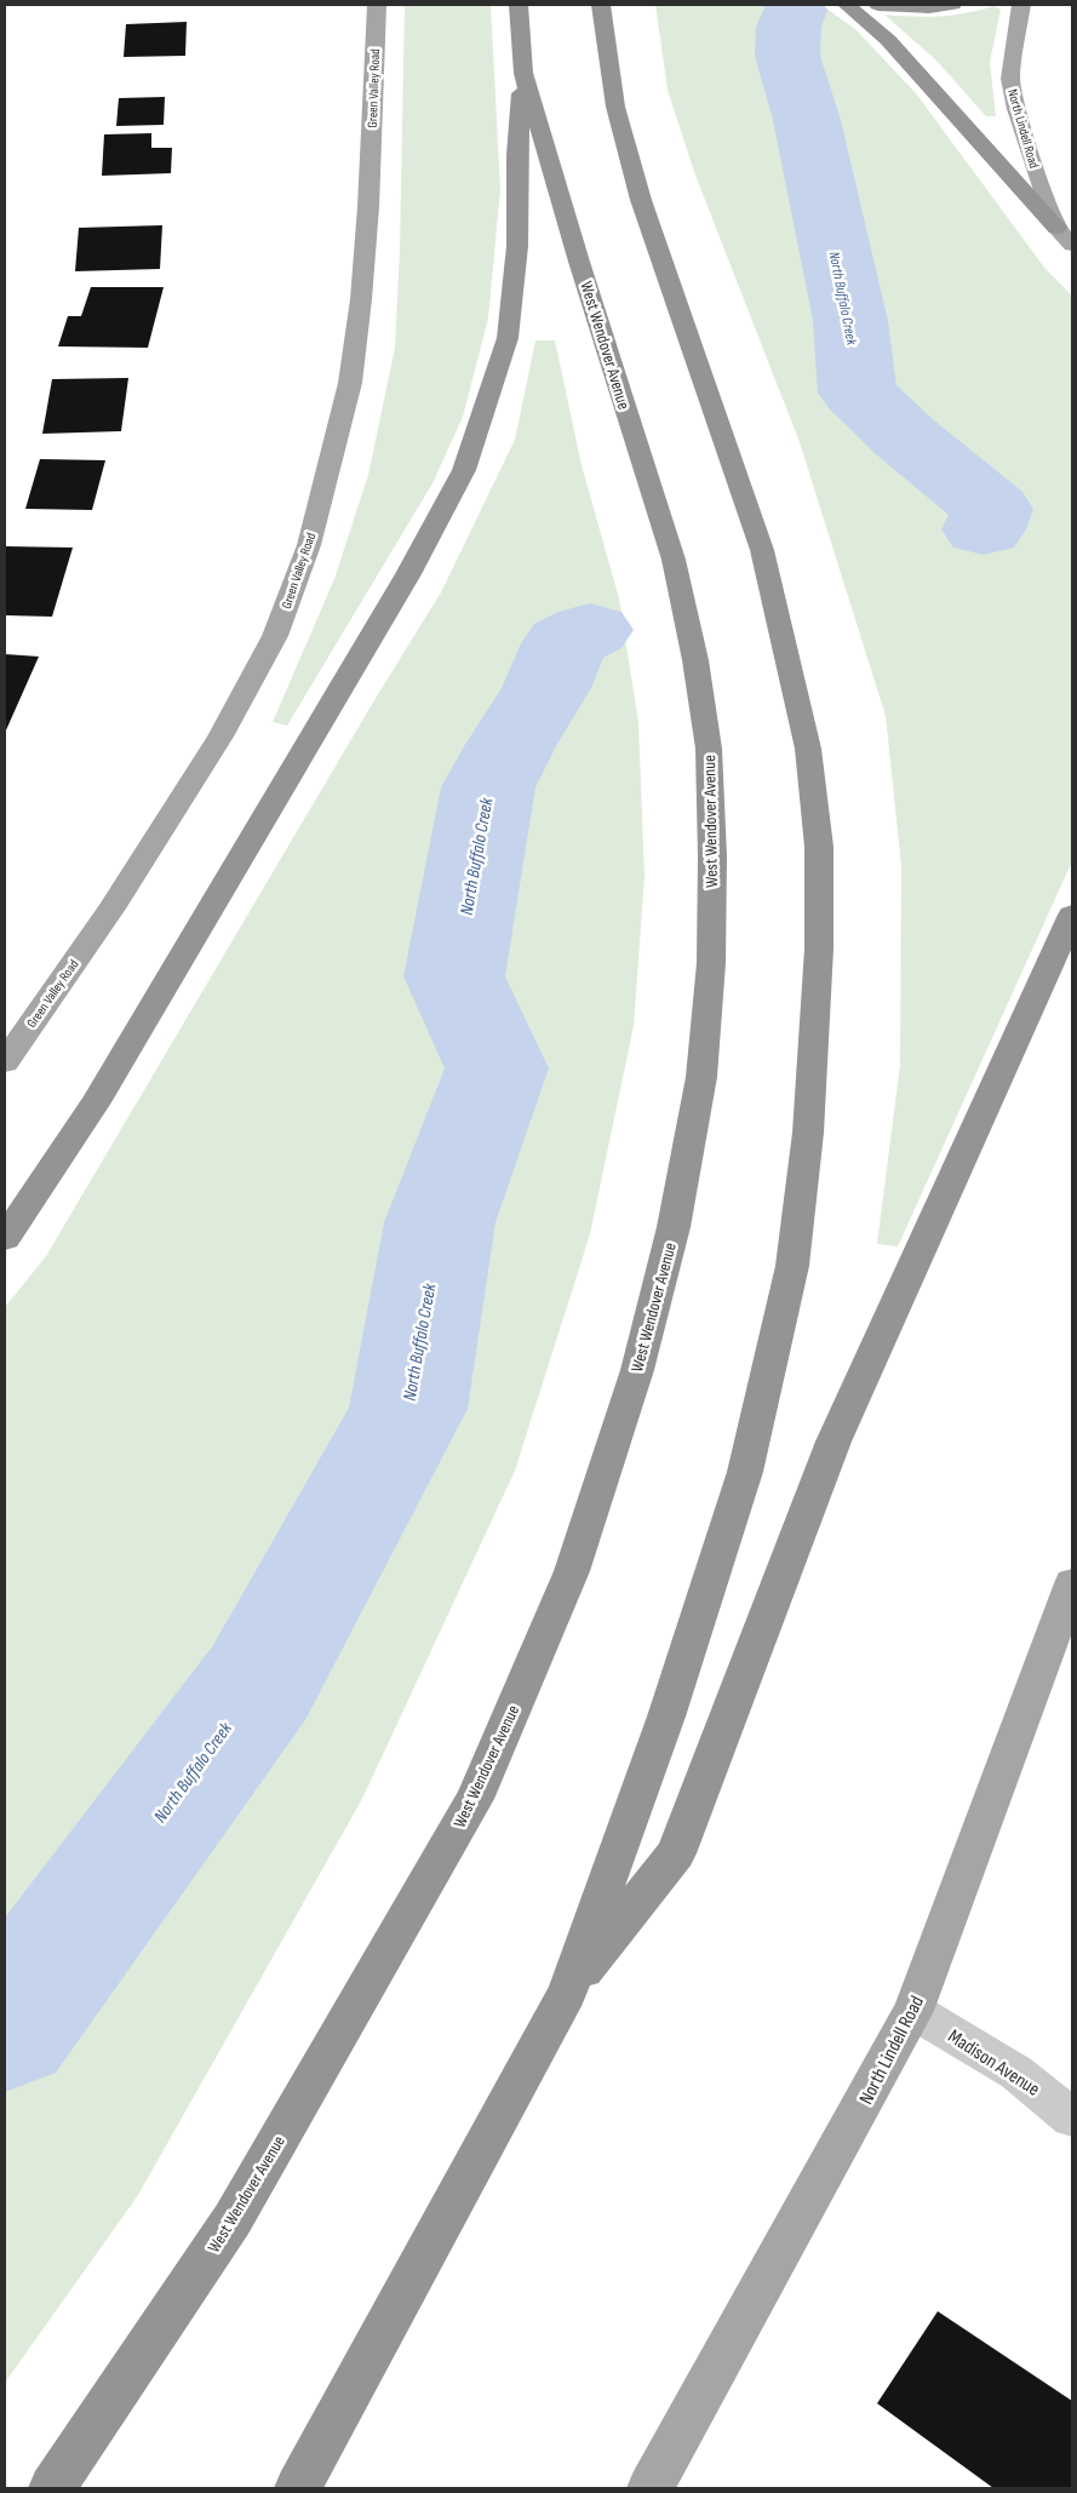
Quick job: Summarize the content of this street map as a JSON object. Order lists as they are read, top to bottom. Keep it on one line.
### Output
{"streets":{"highway":["West Wendover Avenue"],"main road":["Green Valley Road","North Lindell Road"],"street":["Madison Avenue"]},"crossings":[["North Lindell Road","Madison Avenue"]],"water":["North Buffalo Creek"]}
